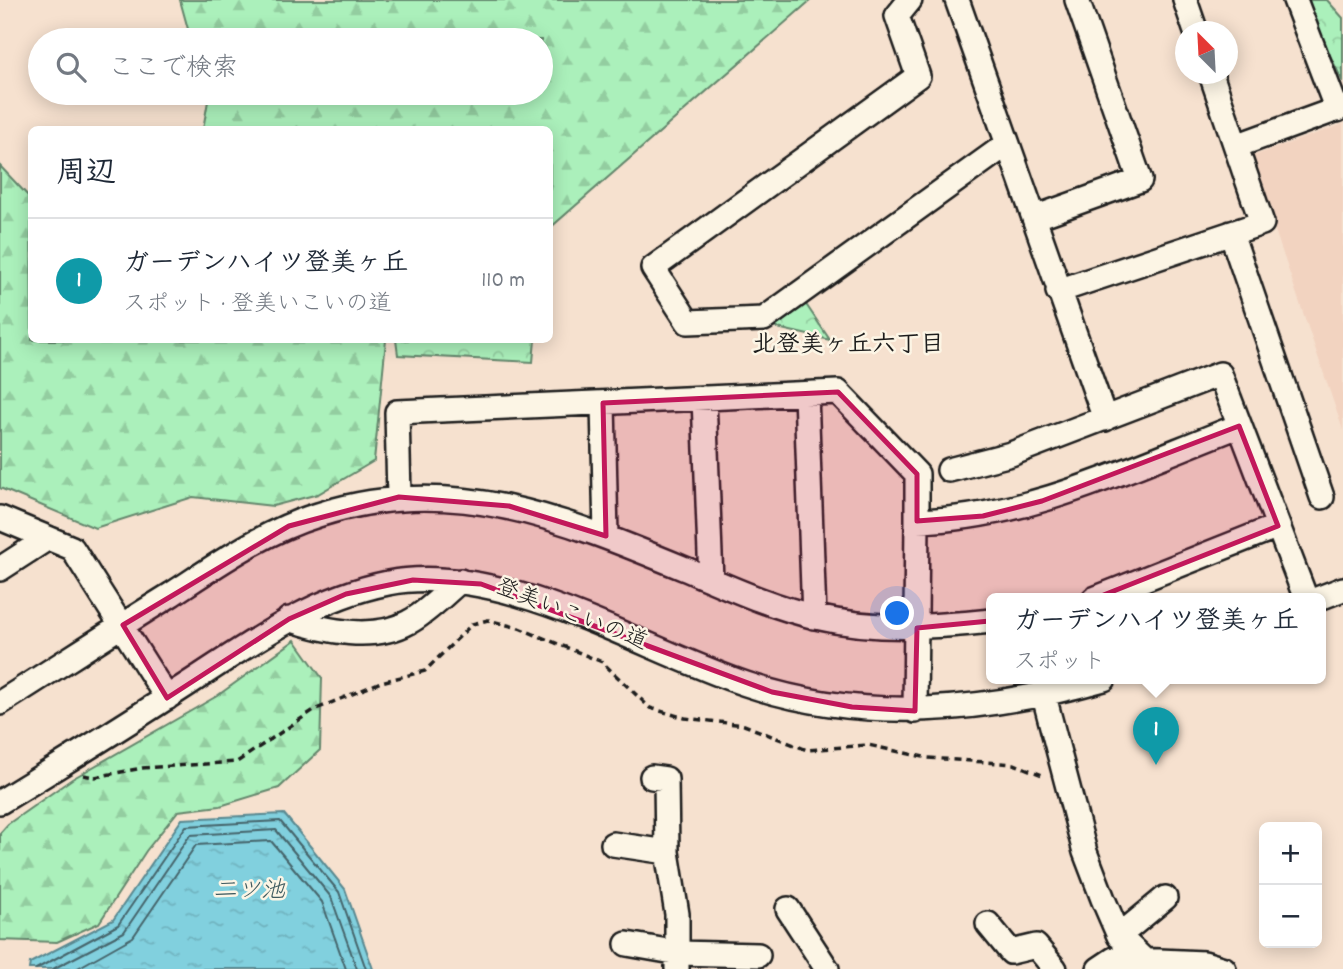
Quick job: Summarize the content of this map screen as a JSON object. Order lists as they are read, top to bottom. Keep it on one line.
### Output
{"streets":{"street":["登美いこいの道"]},"districts":["北登美ヶ丘六丁目"],"water":["二ツ池"],"north":"top left","page":{"search":"ここで検索","heading":"周辺","list":[{"mark":"1","name":"ガーデンハイツ登美ヶ丘","note":"スポット · 登美いこいの道","value":"110 m"}],"popup":["ガーデンハイツ登美ヶ丘","スポット"],"pins":"1","map_buttons":["+","−"]}}
